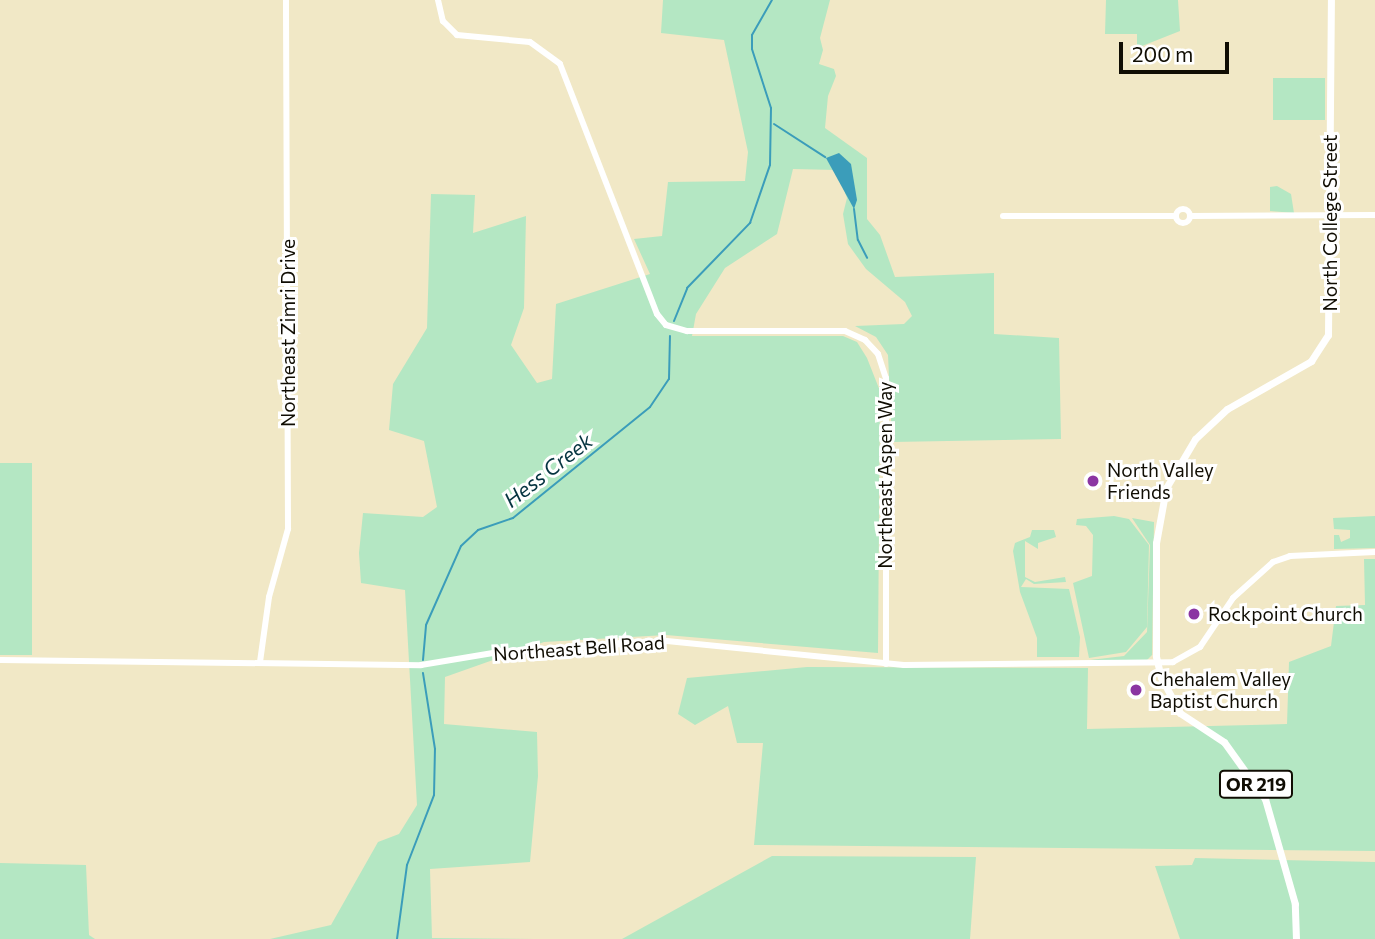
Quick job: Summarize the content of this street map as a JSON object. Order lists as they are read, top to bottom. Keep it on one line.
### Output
{"streets":{"main road":["North College Street","OR 219"],"street":["Northeast Zimri Drive","Northeast Aspen Way","Northeast Bell Road"]},"crossings":[["North College Street","Northeast Bell Road"],["North College Street","OR 219"],["Northeast Zimri Drive","Northeast Bell Road"],["Northeast Aspen Way","Northeast Bell Road"],["Northeast Bell Road","OR 219"]],"water":["Hess Creek"],"places":["North Valley Friends","Rockpoint Church","Chehalem Valley Baptist Church"],"scale_bar":"200 m"}
